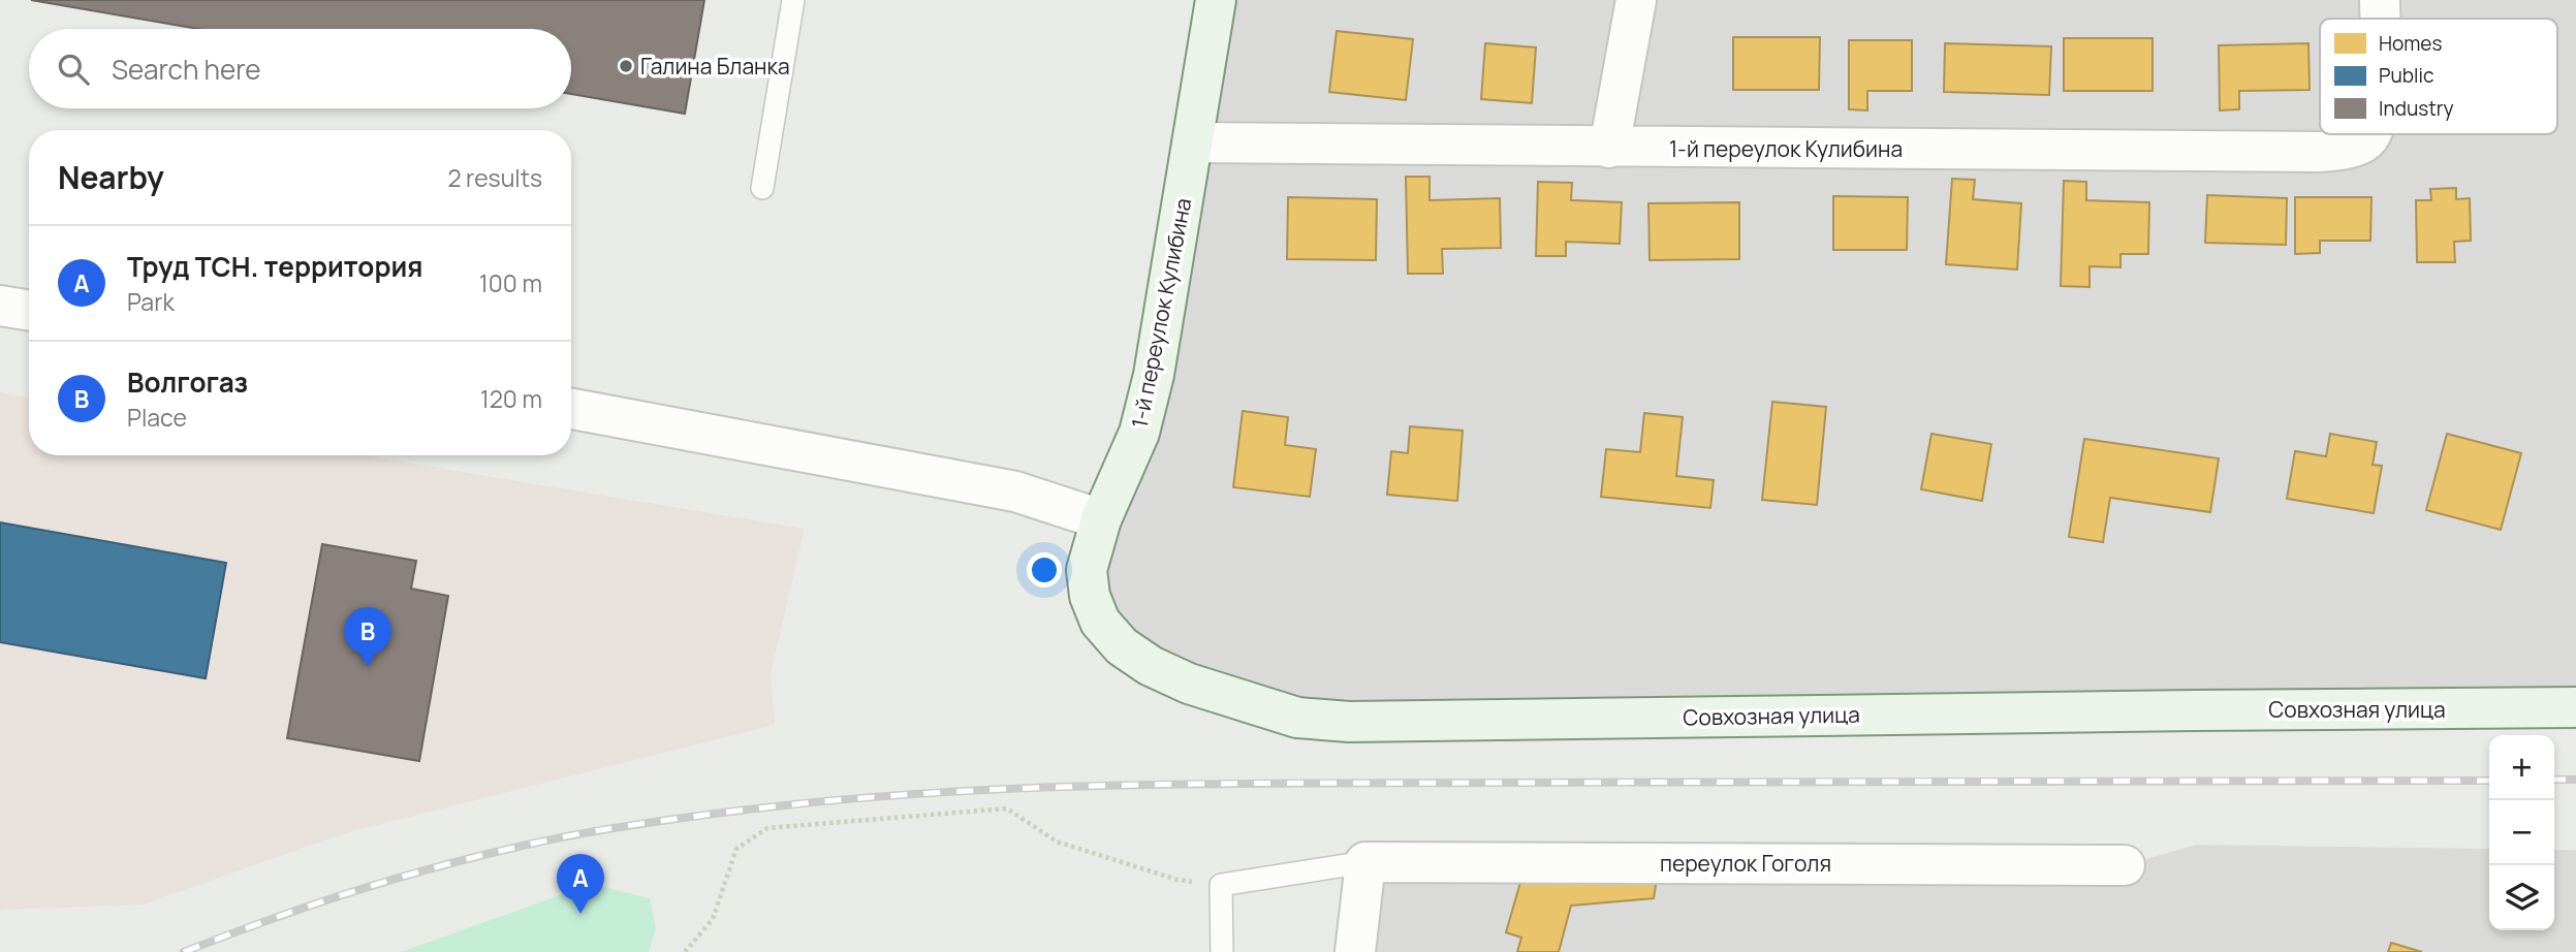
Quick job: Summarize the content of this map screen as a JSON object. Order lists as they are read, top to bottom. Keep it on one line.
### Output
{"streets":{"street":["1-й переулок Кулибина","Совхозная улица","переулок Гоголя"]},"crossings":[["1-й переулок Кулибина","Совхозная улица"]],"places":["Галина Бланка"],"legend":["Homes","Public","Industry"],"page":{"search":"Search here","heading":["Nearby","2 results"],"list":[{"mark":"A","name":"Труд ТСН. территория","note":"Park","value":"100 m"},{"mark":"B","name":"Волгогаз","note":"Place","value":"120 m"}],"pins":["B","A"],"map_buttons":["+","−"]}}
